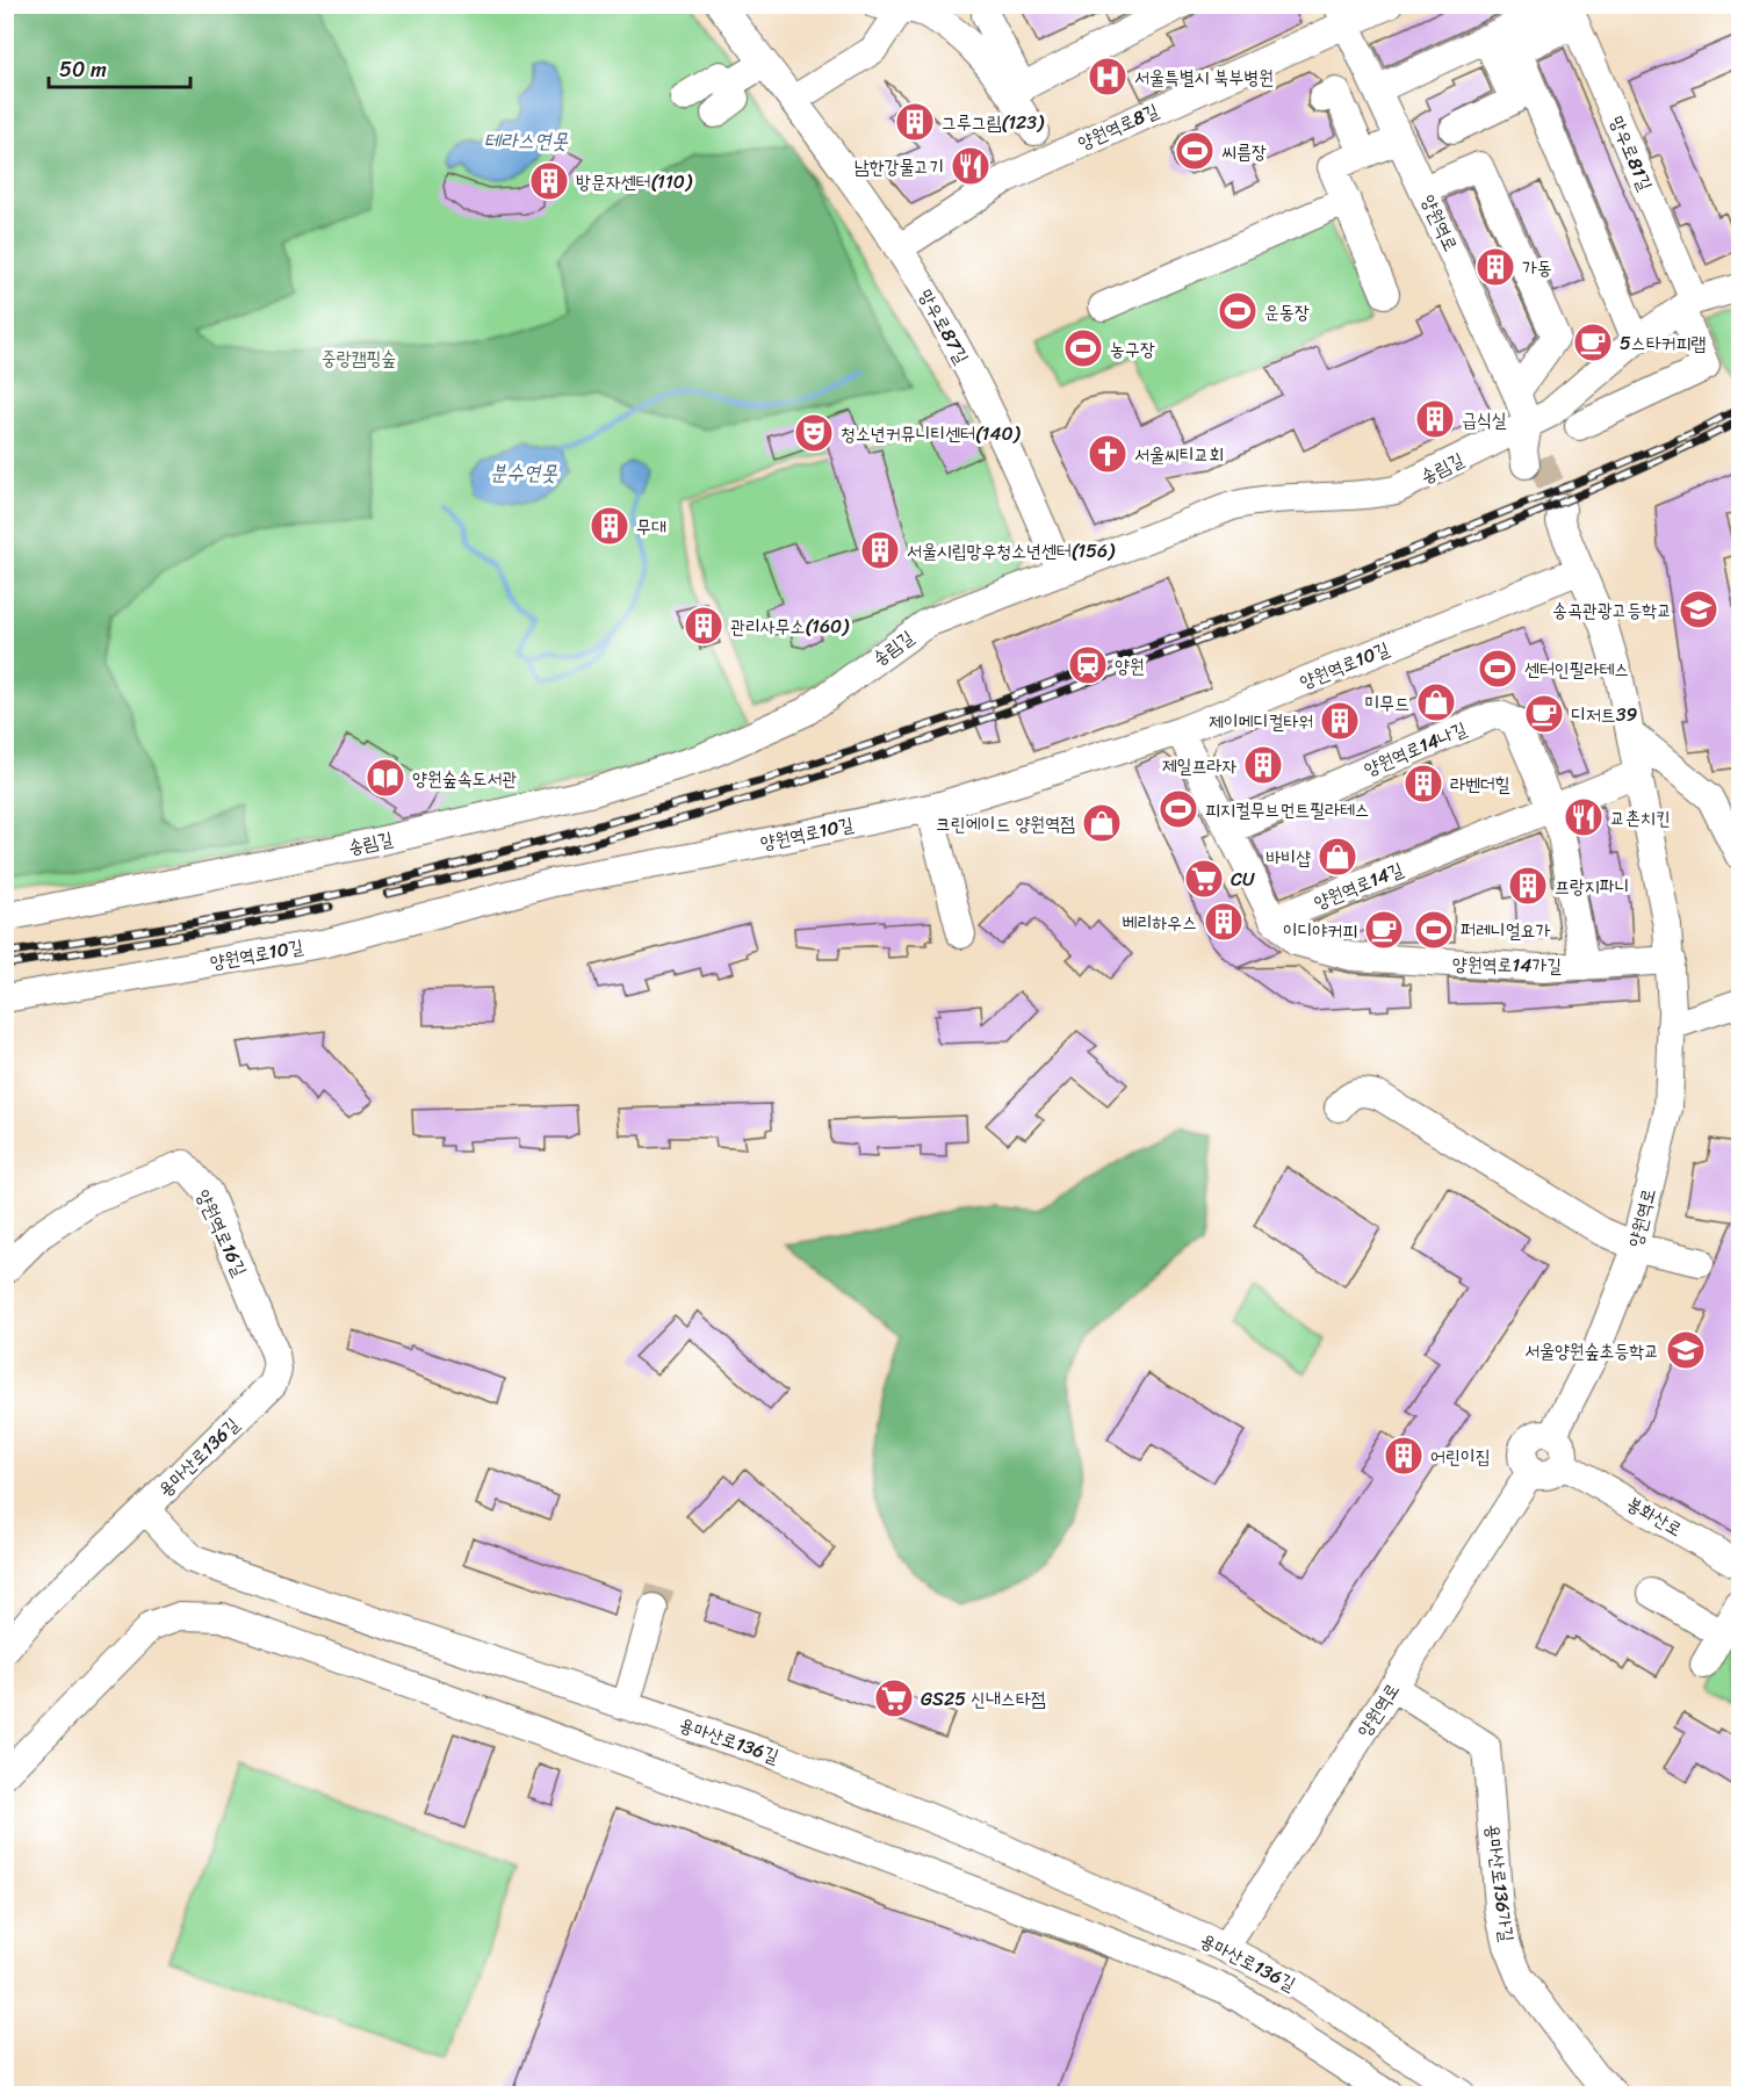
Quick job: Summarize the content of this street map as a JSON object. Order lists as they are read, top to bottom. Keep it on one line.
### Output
{"streets":{"street":["양원역로8길","망우로81길","양원역로","망우로87길","송림길","양원역로10길","양원역로14나길","양원역로14길","양원역로14가길","양원역로16길","용마산로136길","봉화산로","용마산로136가길"]},"crossings":[["양원역로8길","양원역로"],["양원역로8길","망우로87길"],["망우로81길","송림길"],["양원역로","송림길"],["양원역로","양원역로10길"],["양원역로","양원역로14길"],["양원역로","양원역로14가길"],["양원역로","용마산로136길"],["양원역로","봉화산로"],["양원역로","용마산로136가길"],["망우로87길","송림길"],["양원역로14나길","양원역로14길"],["양원역로14나길","양원역로14가길"],["양원역로14길","양원역로14가길"],["양원역로16길","용마산로136길"]],"water":["테라스연못","분수연못"],"parks":["중랑캠핑숲"],"places":{"hospital":["서울특별시 북부병원"],"building":["그루그림(123)","방문자센터(110)","가동","급식실","무대","서울시립망우청소년센터(156)","관리사무소(160)","제이메디컬타워","제일프라자","라벤더힐","프랑지파니","베리하우스","어린이집"],"sports":["씨름장","운동장","농구장","센터인필라테스","피지컬무브먼트필라테스","퍼레니얼요가"],"restaurant":["남한강물고기","교촌치킨"],"cafe":["5스타커피랩","디저트39","이디야커피"],"theatre":["청소년커뮤니티센터(140)"],"church":["서울씨티교회"],"school or university":["송곡관광고등학교","서울양원숲초등학교"],"station":["양원"],"shop":["미무드","크린에이드 양원역점","바비샵"],"library":["양원숲속도서관"],"supermarket":["CU","GS25 신내스타점"]},"scale_bar":"50 m"}
